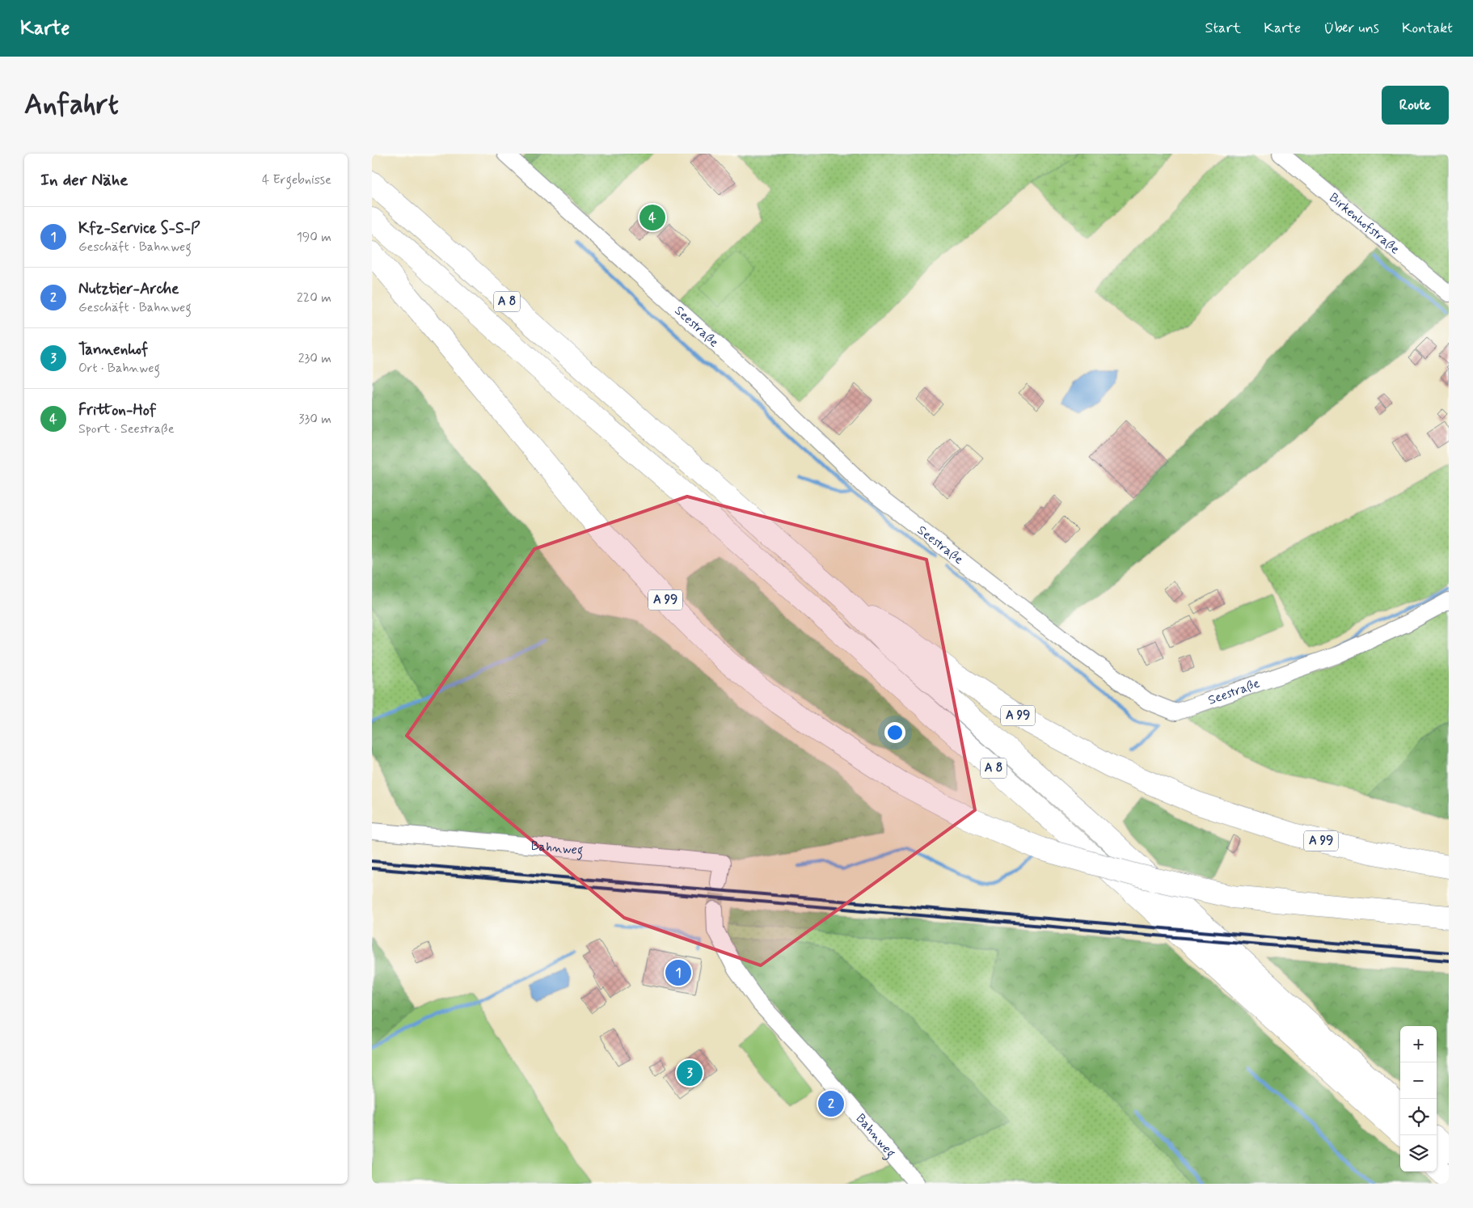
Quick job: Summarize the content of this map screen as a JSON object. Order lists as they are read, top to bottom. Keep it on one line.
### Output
{"streets":{"highway":["A 8","A 99"],"street":["Birkenhofstraße","Seestraße","Bahnweg"]},"crossings":[["A 8","A 99"]],"page":{"header":"Karte","nav":["Start","Karte","Über uns","Kontakt"],"buttons":"Route","title":"Anfahrt","heading":["In der Nähe","4 Ergebnisse"],"pins":["4","1","3","2"],"list":[{"mark":"1","name":"Kfz-Service S-S-P","note":"Geschäft · Bahnweg","value":"190 m"},{"mark":"2","name":"Nutztier-Arche","note":"Geschäft · Bahnweg","value":"220 m"},{"mark":"3","name":"Tannenhof","note":"Ort · Bahnweg","value":"230 m"},{"mark":"4","name":"Fritton-Hof","note":"Sport · Seestraße","value":"330 m"}],"map_buttons":["+","−"]}}
